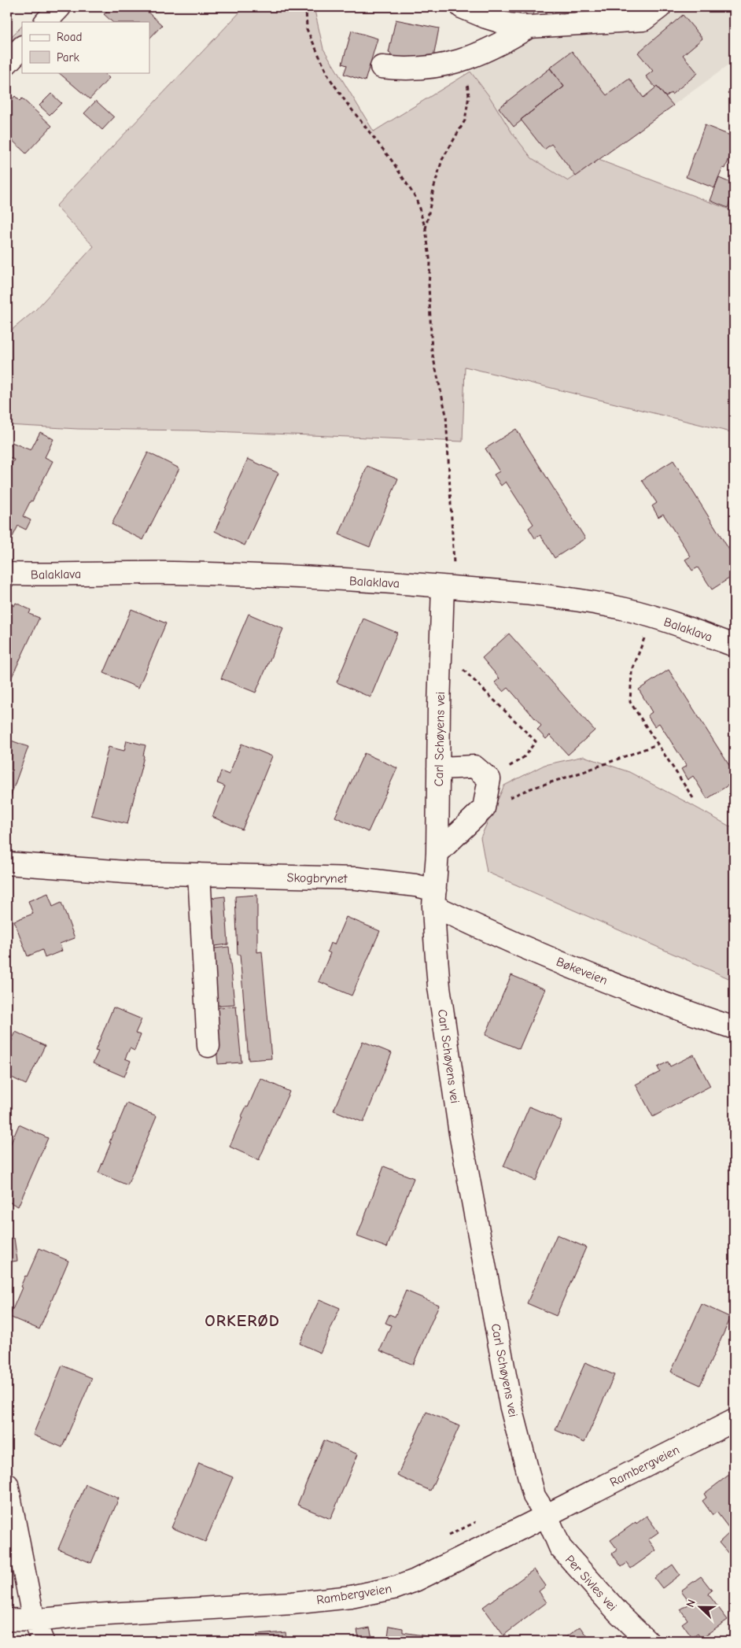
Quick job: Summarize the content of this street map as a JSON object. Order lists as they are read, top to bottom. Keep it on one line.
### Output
{"streets":{"street":["Balaklava","Carl Schøyens vei","Skogbrynet","Bøkeveien","Rambergveien","Per Sivles vei"]},"crossings":[["Balaklava","Carl Schøyens vei"],["Carl Schøyens vei","Skogbrynet"],["Carl Schøyens vei","Bøkeveien"],["Carl Schøyens vei","Rambergveien"],["Carl Schøyens vei","Per Sivles vei"],["Skogbrynet","Bøkeveien"],["Rambergveien","Per Sivles vei"]],"districts":["ORKERØD"],"legend":["Road","Park"],"north":"left"}
